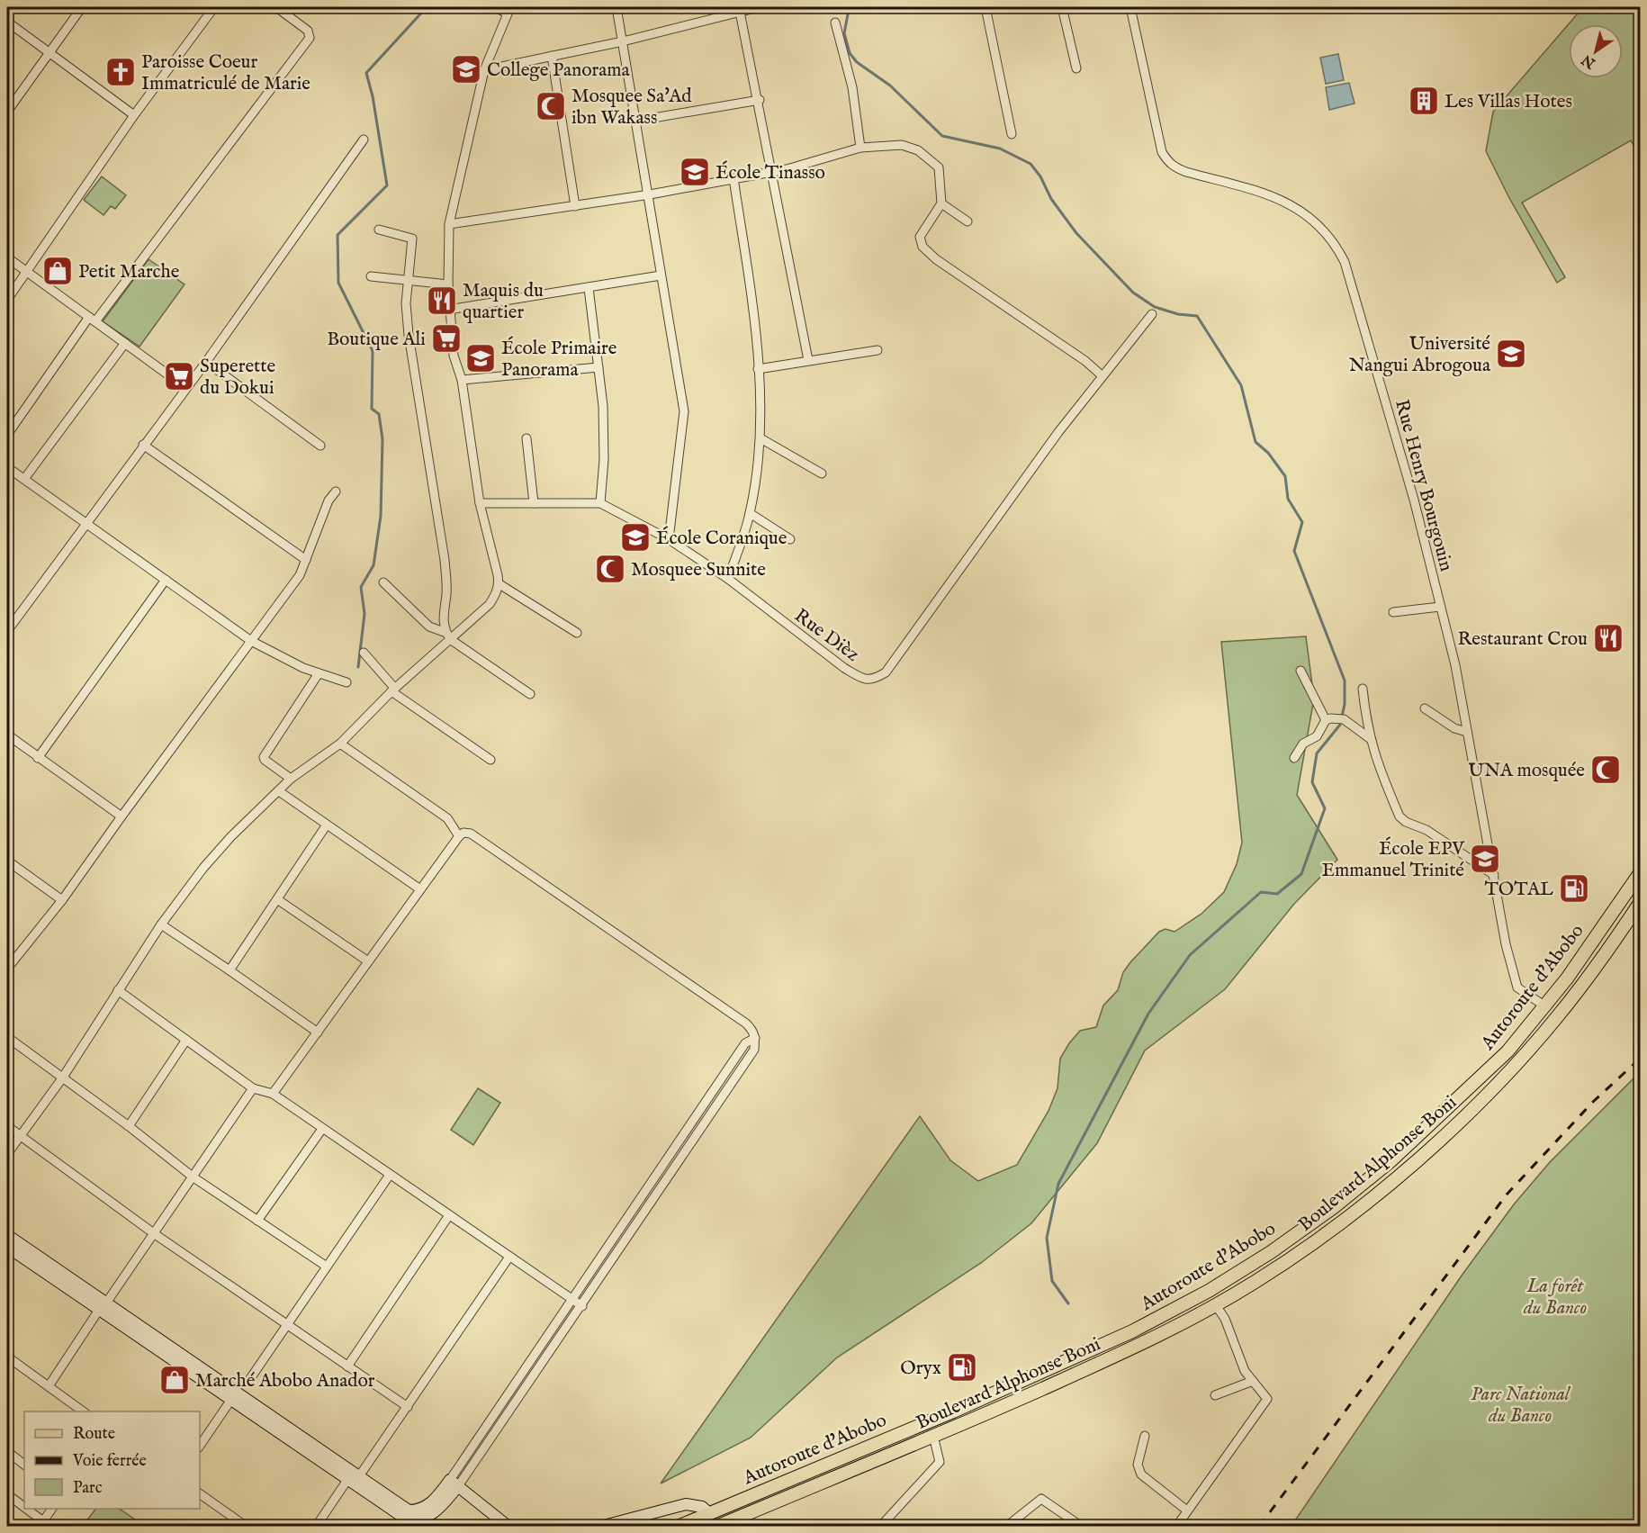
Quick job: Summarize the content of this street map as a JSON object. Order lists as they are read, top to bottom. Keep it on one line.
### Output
{"streets":{"main road":["Autoroute d'Abobo","Boulevard Alphonse Boni"],"street":["Rue Henry Bourgouin","Rue Dièz"]},"crossings":[["Rue Henry Bourgouin","Autoroute d'Abobo"]],"parks":["La forêt du Banco","Parc National du Banco"],"places":{"school or university":["College Panorama","École Tinasso","Université Nangui Abrogoua","École Primaire Panorama","École Coranique","École EPV Emmanuel Trinité"],"church":["Paroisse Coeur Immatriculé de Marie"],"building":["Les Villas Hotes"],"mosque":["Mosquee Sa'Ad ibn Wakass","Mosquee Sunnite","UNA mosquée"],"shop":["Petit Marche","Marché Abobo Anador"],"restaurant":["Maquis du quartier","Restaurant Crou"],"supermarket":["Boutique Ali","Superette du Dokui"],"fuel station":["TOTAL","Oryx"]},"legend":["Route","Voie ferrée","Parc"],"north":"bottom left"}
